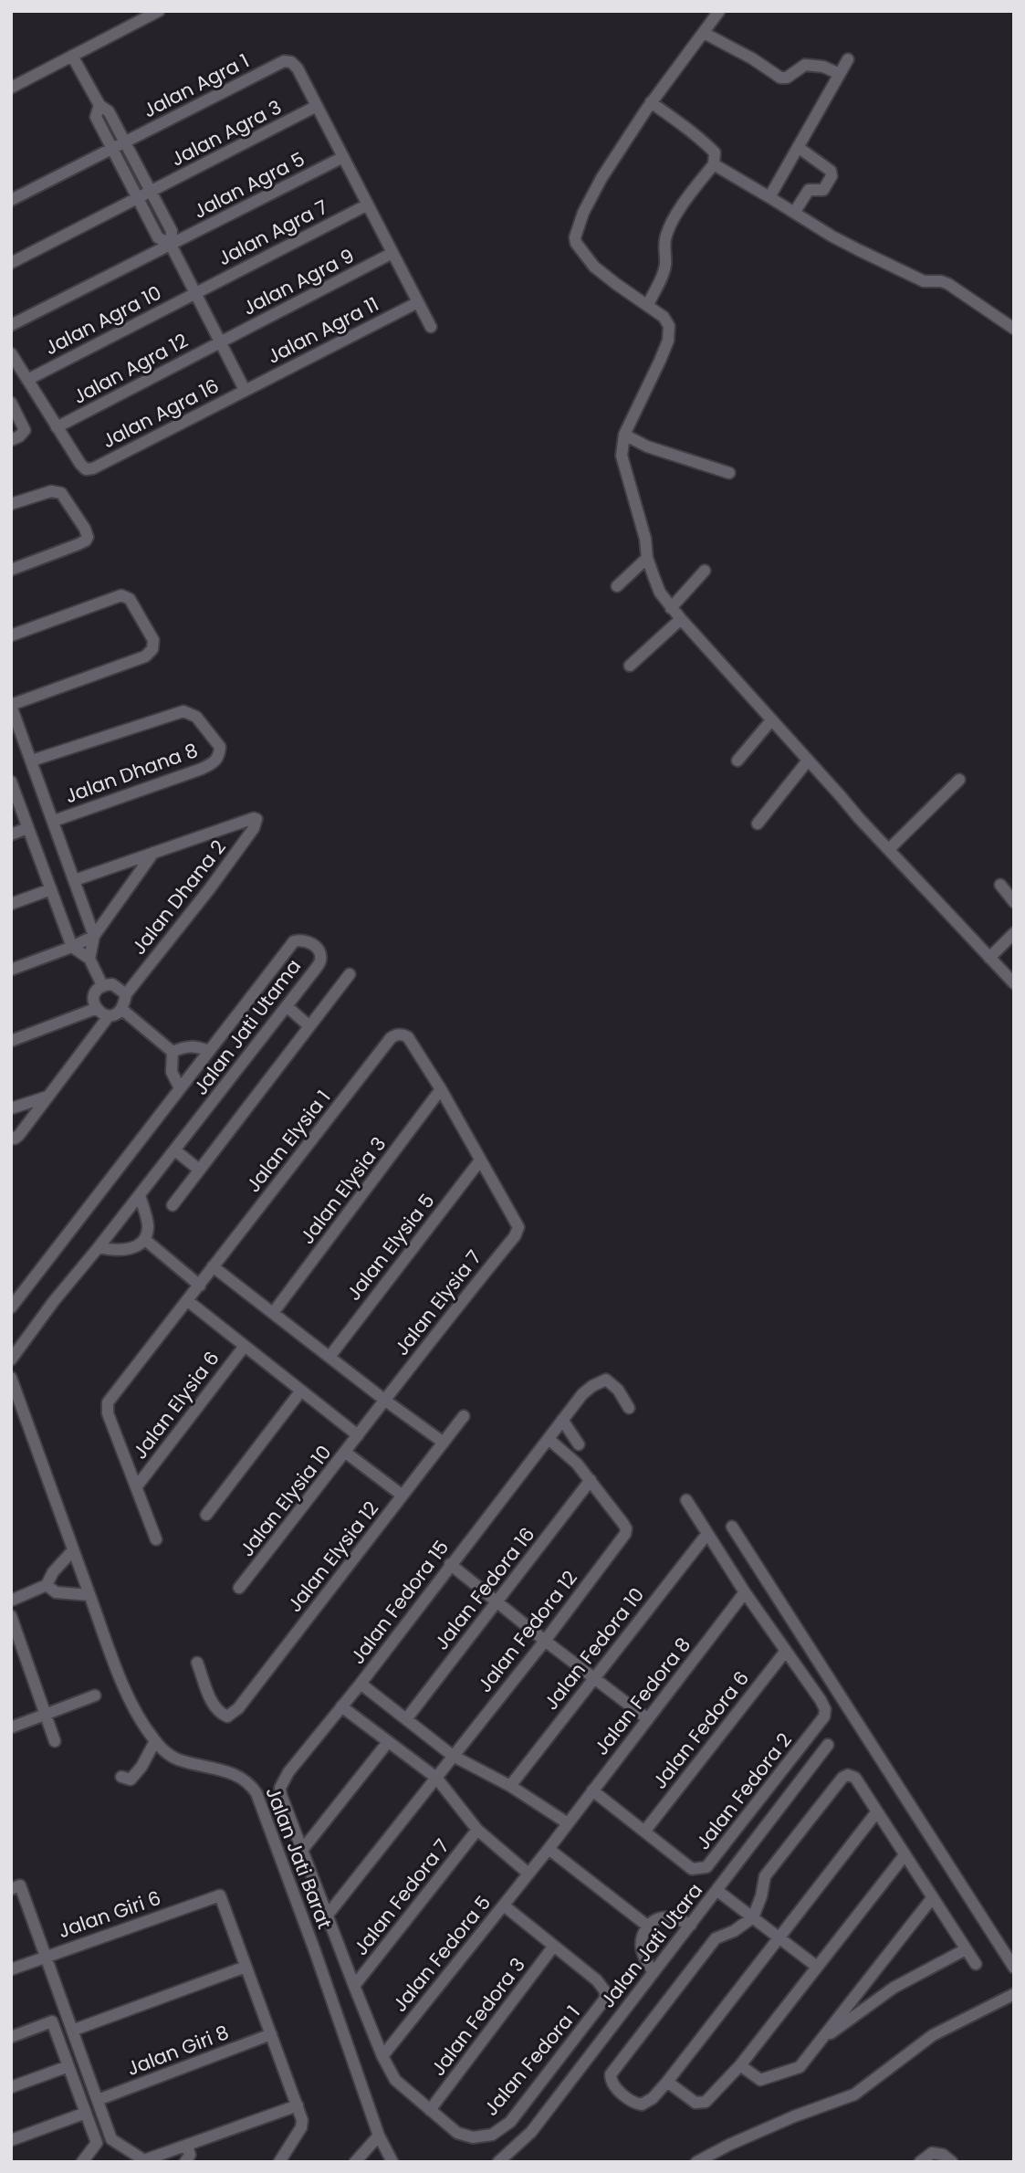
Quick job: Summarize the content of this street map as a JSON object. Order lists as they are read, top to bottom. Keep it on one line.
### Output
{"streets":{"street":["Jalan Agra 1","Jalan Agra 3","Jalan Agra 5","Jalan Agra 7","Jalan Agra 9","Jalan Agra 10","Jalan Agra 11","Jalan Agra 12","Jalan Agra 16","Jalan Dhana 8","Jalan Dhana 2","Jalan Jati Utama","Jalan Elysia 1","Jalan Elysia 3","Jalan Elysia 5","Jalan Elysia 7","Jalan Elysia 6","Jalan Elysia 10","Jalan Elysia 12","Jalan Fedora 16","Jalan Fedora 15","Jalan Fedora 12","Jalan Fedora 10","Jalan Fedora 8","Jalan Fedora 6","Jalan Fedora 2","Jalan Jati Barat","Jalan Fedora 7","Jalan Giri 6","Jalan Jati Utara","Jalan Fedora 5","Jalan Fedora 3","Jalan Giri 8","Jalan Fedora 1"]},"crossings":[["Jalan Agra 1","Jalan Agra 3"],["Jalan Agra 7","Jalan Agra 10"],["Jalan Agra 9","Jalan Agra 12"],["Jalan Agra 11","Jalan Agra 16"],["Jalan Agra 12","Jalan Agra 16"],["Jalan Elysia 1","Jalan Elysia 3"],["Jalan Elysia 1","Jalan Elysia 6"],["Jalan Elysia 5","Jalan Elysia 7"],["Jalan Elysia 7","Jalan Elysia 10"],["Jalan Fedora 16","Jalan Fedora 12"],["Jalan Fedora 8","Jalan Fedora 2"],["Jalan Fedora 8","Jalan Fedora 5"],["Jalan Fedora 6","Jalan Fedora 2"],["Jalan Fedora 5","Jalan Fedora 1"],["Jalan Fedora 3","Jalan Fedora 1"]]}
